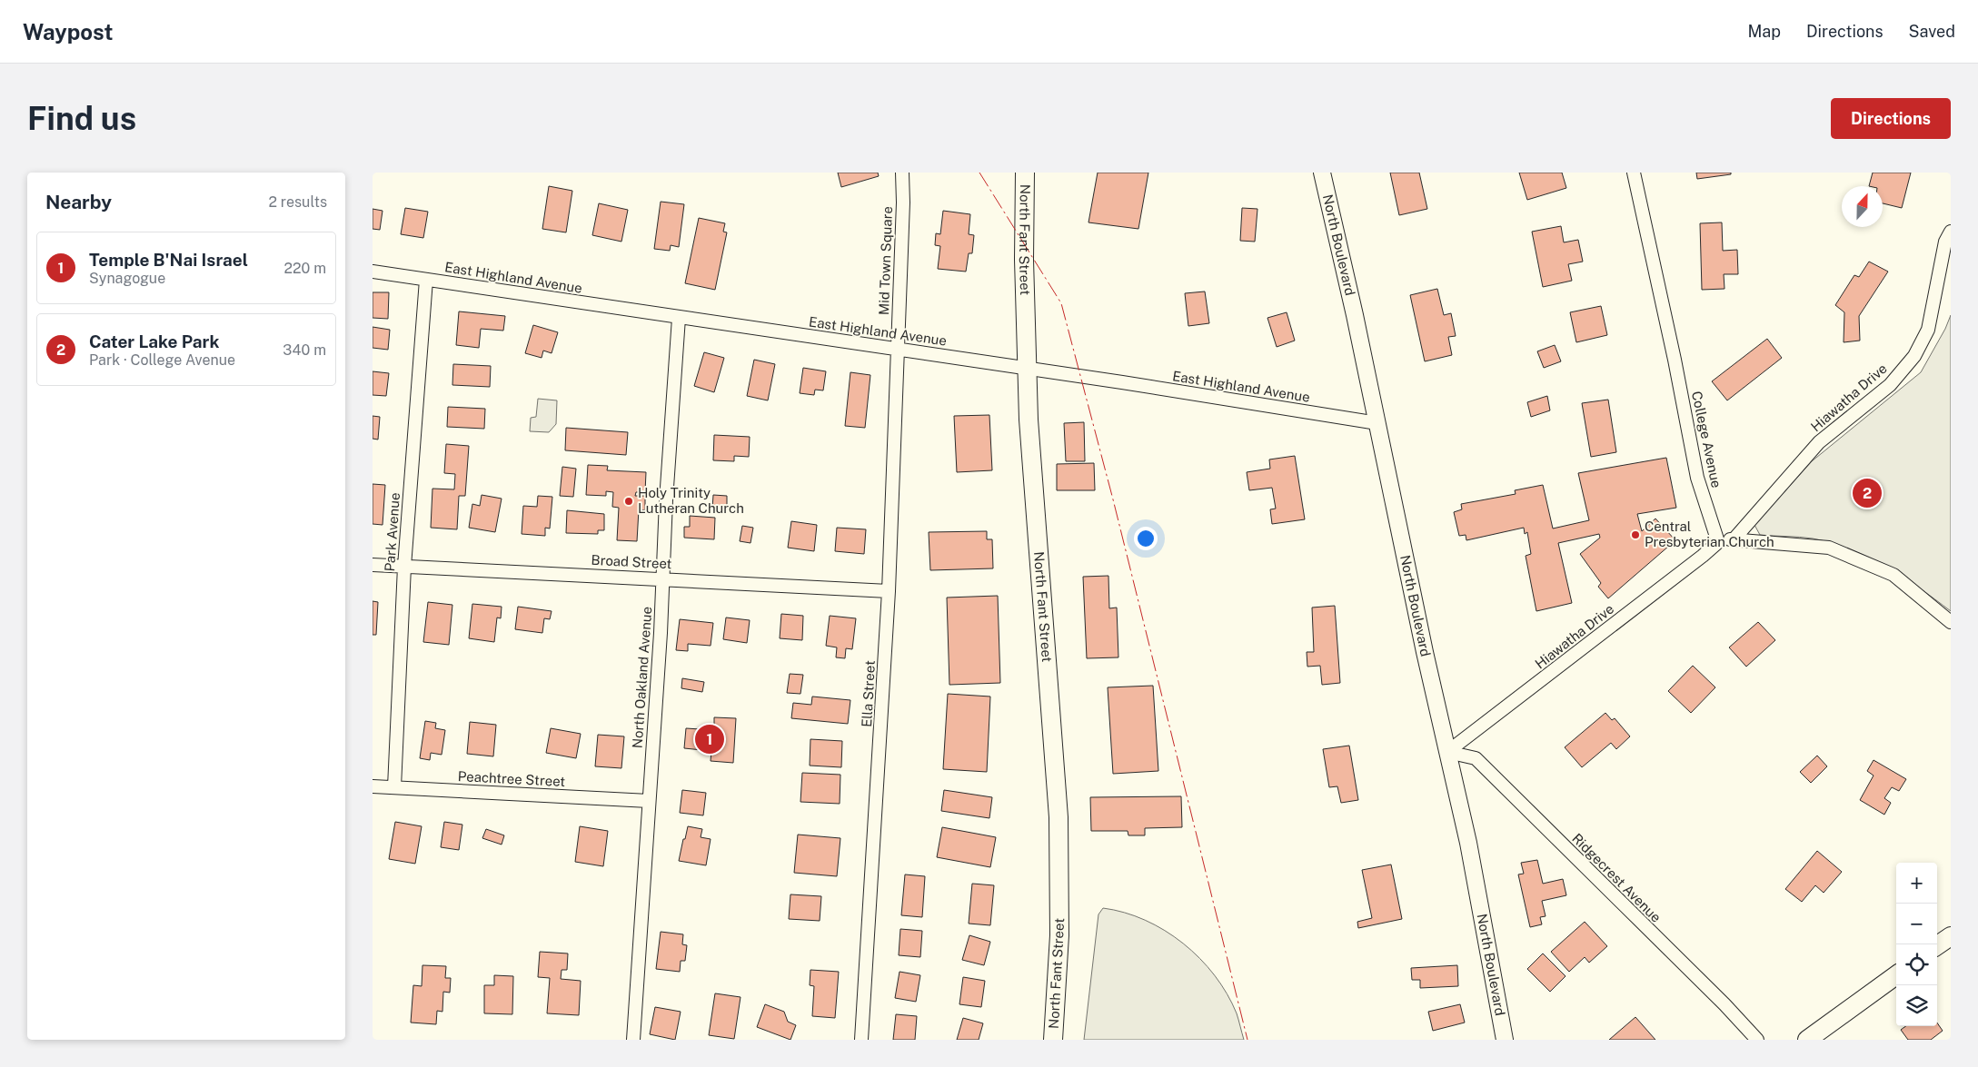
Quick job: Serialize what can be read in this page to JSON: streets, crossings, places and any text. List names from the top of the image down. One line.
{"streets":{"main road":["North Fant Street"],"street":["North Boulevard","Mid Town Square","East Highland Avenue","Hiawatha Drive","College Avenue","Park Avenue","Broad Street","North Oakland Avenue","Ella Street","Peachtree Street","Ridgecrest Avenue"]},"crossings":[["North Fant Street","East Highland Avenue"],["North Boulevard","East Highland Avenue"],["North Boulevard","Hiawatha Drive"],["North Boulevard","Ridgecrest Avenue"],["Mid Town Square","East Highland Avenue"],["Mid Town Square","Ella Street"],["East Highland Avenue","Park Avenue"],["East Highland Avenue","North Oakland Avenue"],["East Highland Avenue","Ella Street"],["Hiawatha Drive","College Avenue"],["Hiawatha Drive","Ridgecrest Avenue"],["Park Avenue","Broad Street"],["Park Avenue","Peachtree Street"],["Broad Street","North Oakland Avenue"],["Broad Street","Ella Street"],["North Oakland Avenue","Peachtree Street"]],"places":["Holy Trinity Lutheran Church","Central Presbyterian Church"],"north":"top","page":{"header":"Waypost","nav":["Map","Directions","Saved"],"buttons":"Directions","title":"Find us","heading":["Nearby","2 results"],"list":[{"mark":"1","name":"Temple B'Nai Israel","note":"Synagogue","value":"220 m"},{"mark":"2","name":"Cater Lake Park","note":"Park · College Avenue","value":"340 m"}],"pins":["2","1"],"map_buttons":["+","−"]}}
